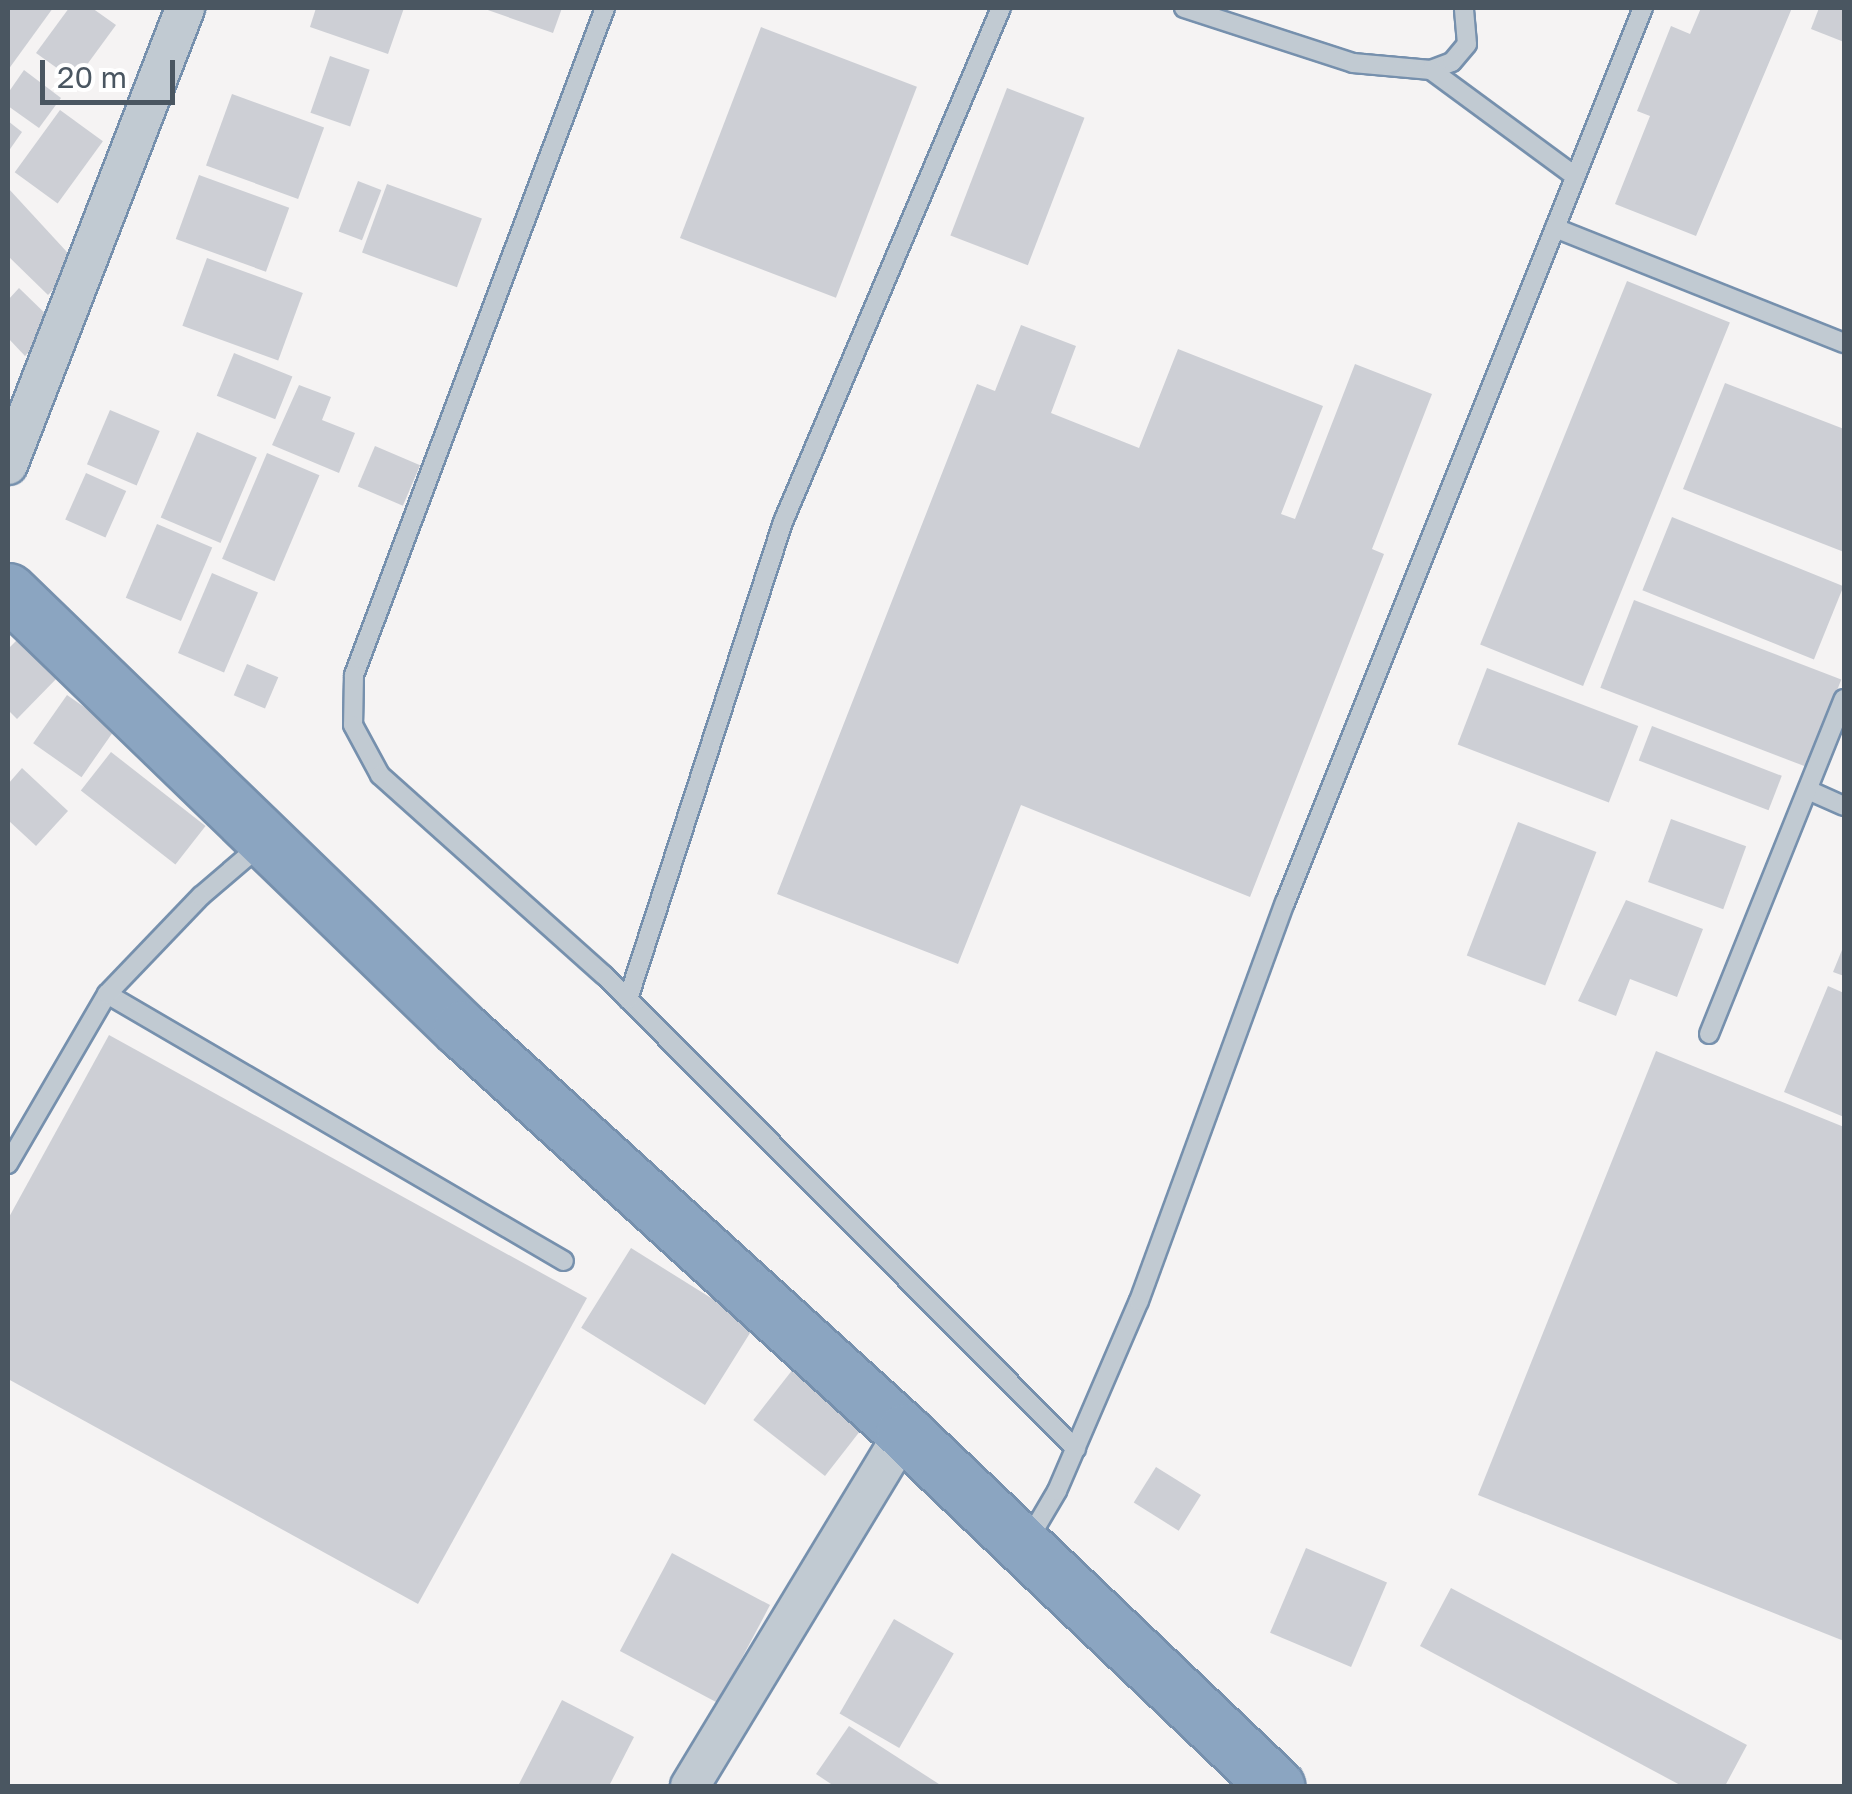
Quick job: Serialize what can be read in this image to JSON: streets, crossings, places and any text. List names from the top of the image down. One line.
{"scale_bar":"20 m"}
